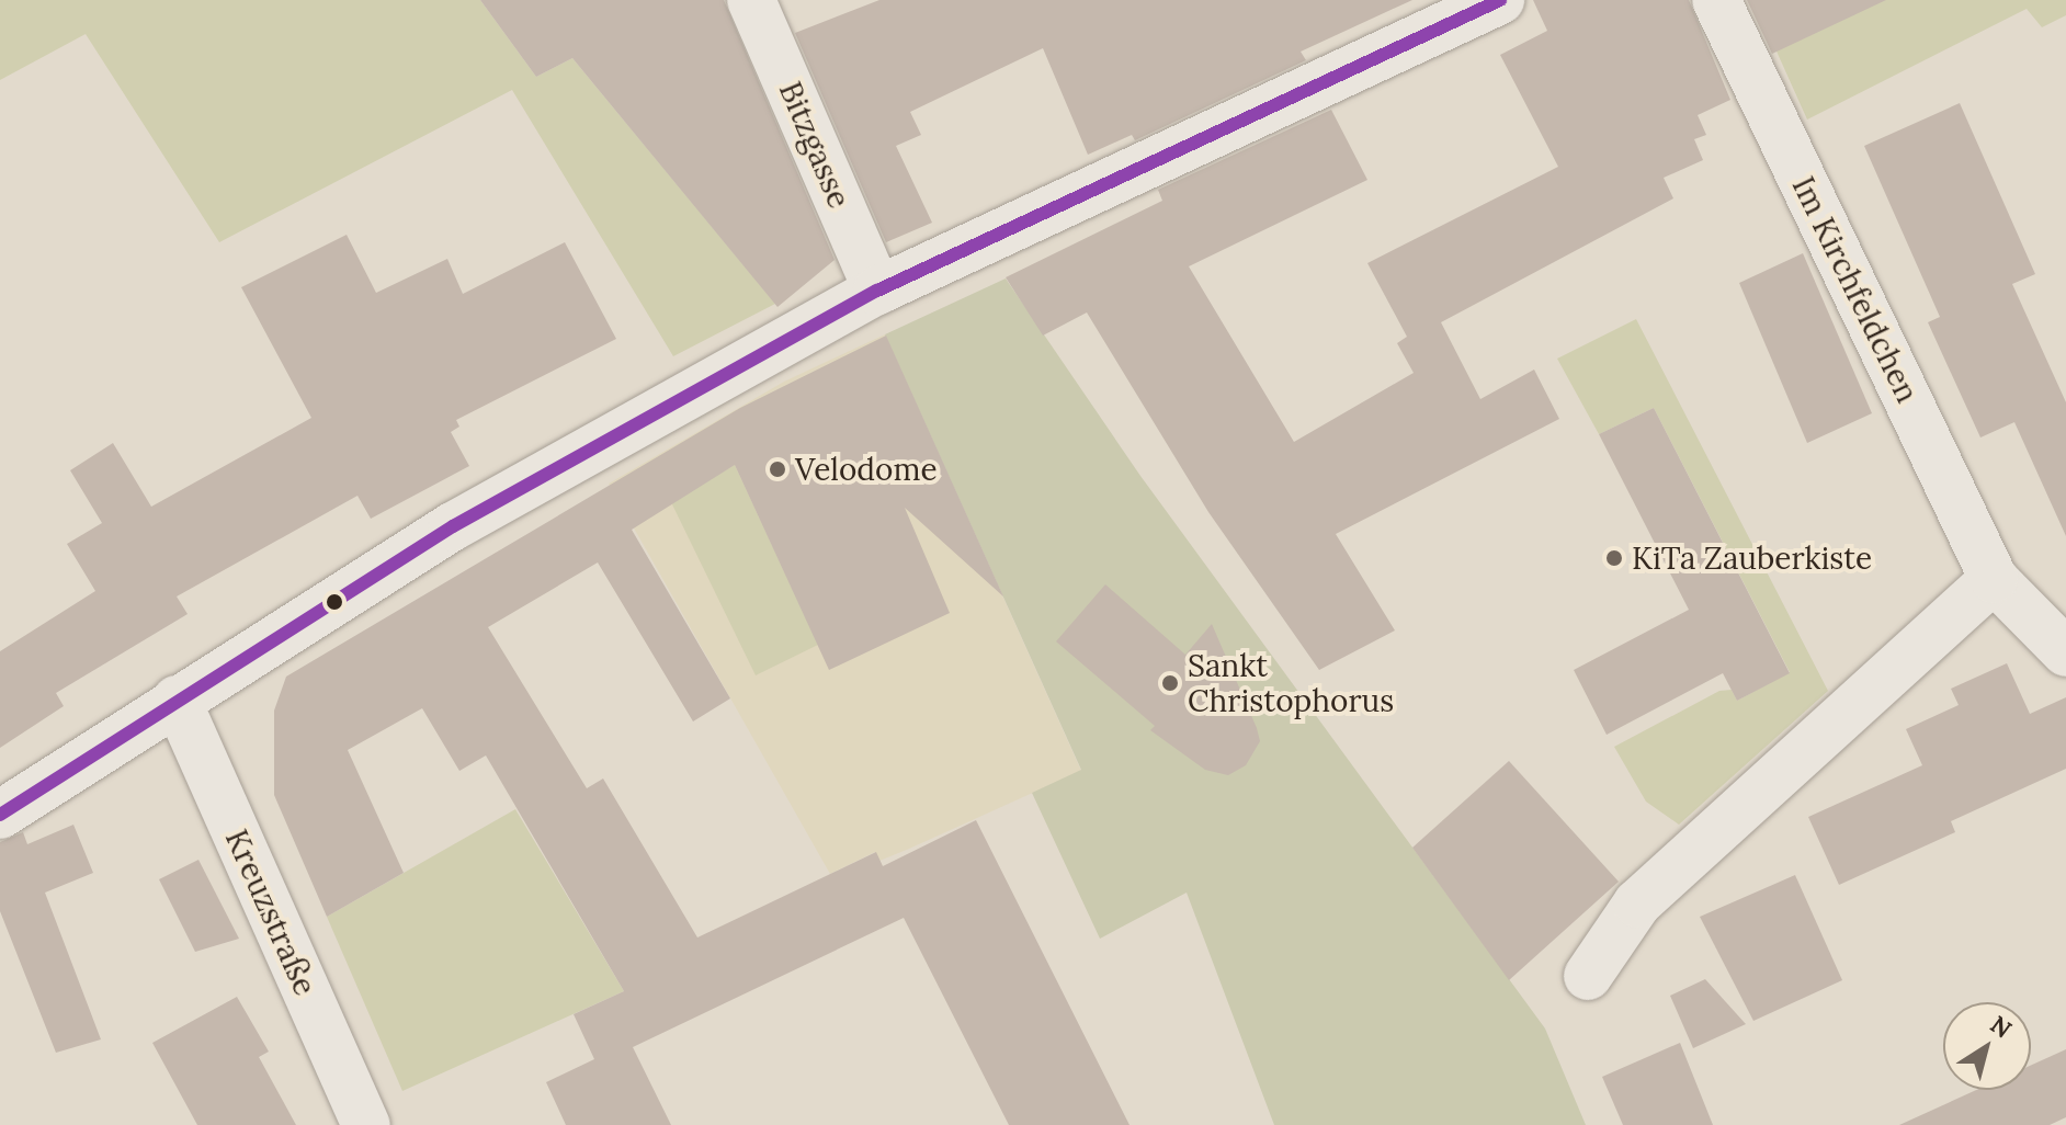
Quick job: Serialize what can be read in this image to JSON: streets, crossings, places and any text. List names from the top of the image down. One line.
{"streets":{"street":["Bitzgasse","Im Kirchfeldchen","Kreuzstraße"]},"places":["Velodome","KiTa Zauberkiste","Sankt Christophorus"],"north":"top right"}
